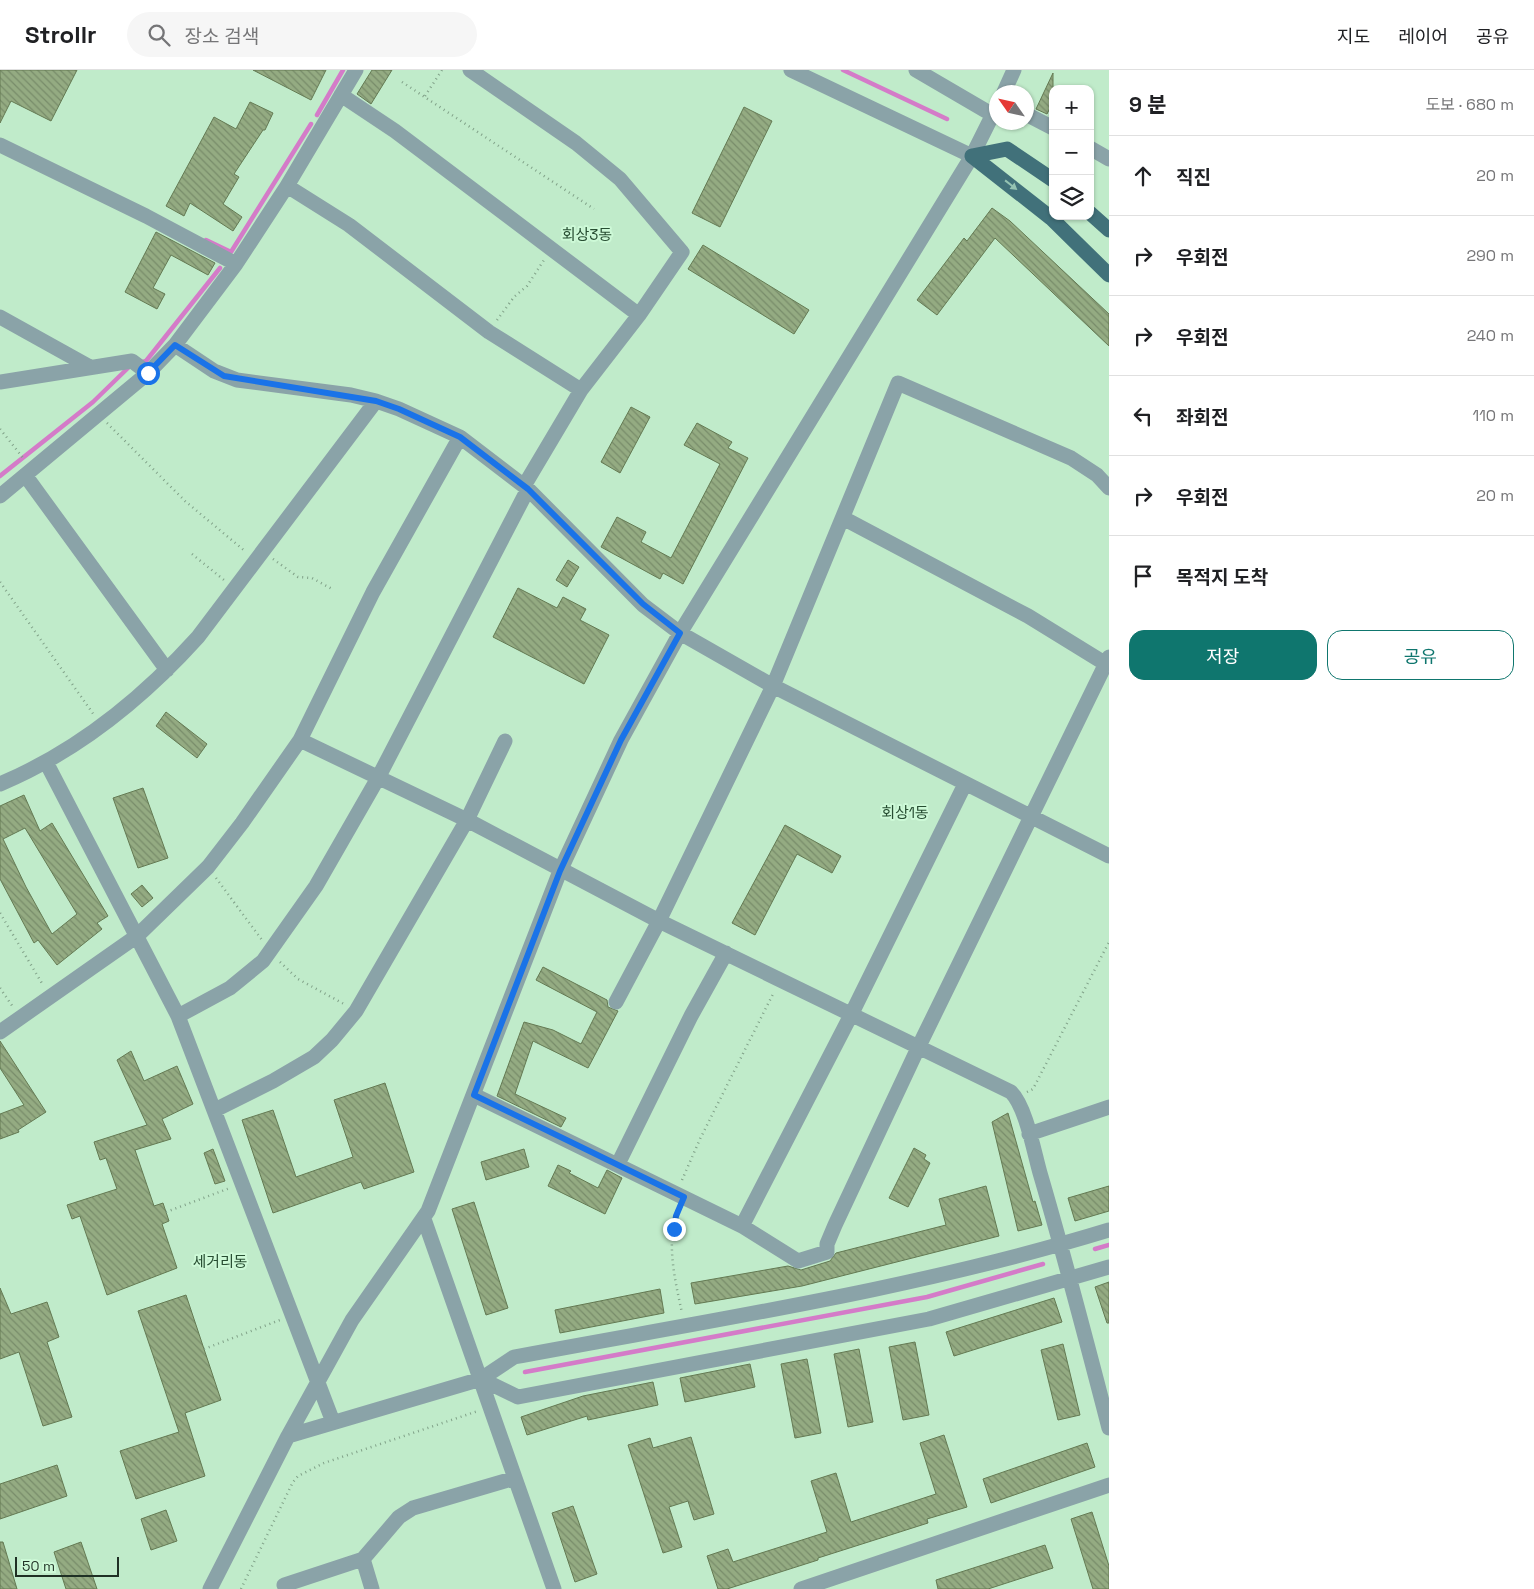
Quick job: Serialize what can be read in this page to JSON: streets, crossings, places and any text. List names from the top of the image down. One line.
{"districts":["회상3동","회상1동","세거리동"],"scale_bar":"50 m","north":"top left","page":{"header":"Strollr","search":"장소 검색","nav":["지도","레이어","공유"],"heading":["9 분","도보 · 680 m"],"map_buttons":["+","−"],"list":[["직진","20 m"],["우회전","290 m"],["우회전","240 m"],["좌회전","110 m"],["우회전","20 m"],"목적지 도착"],"buttons":["저장","공유"],"scale":"50 m"}}
